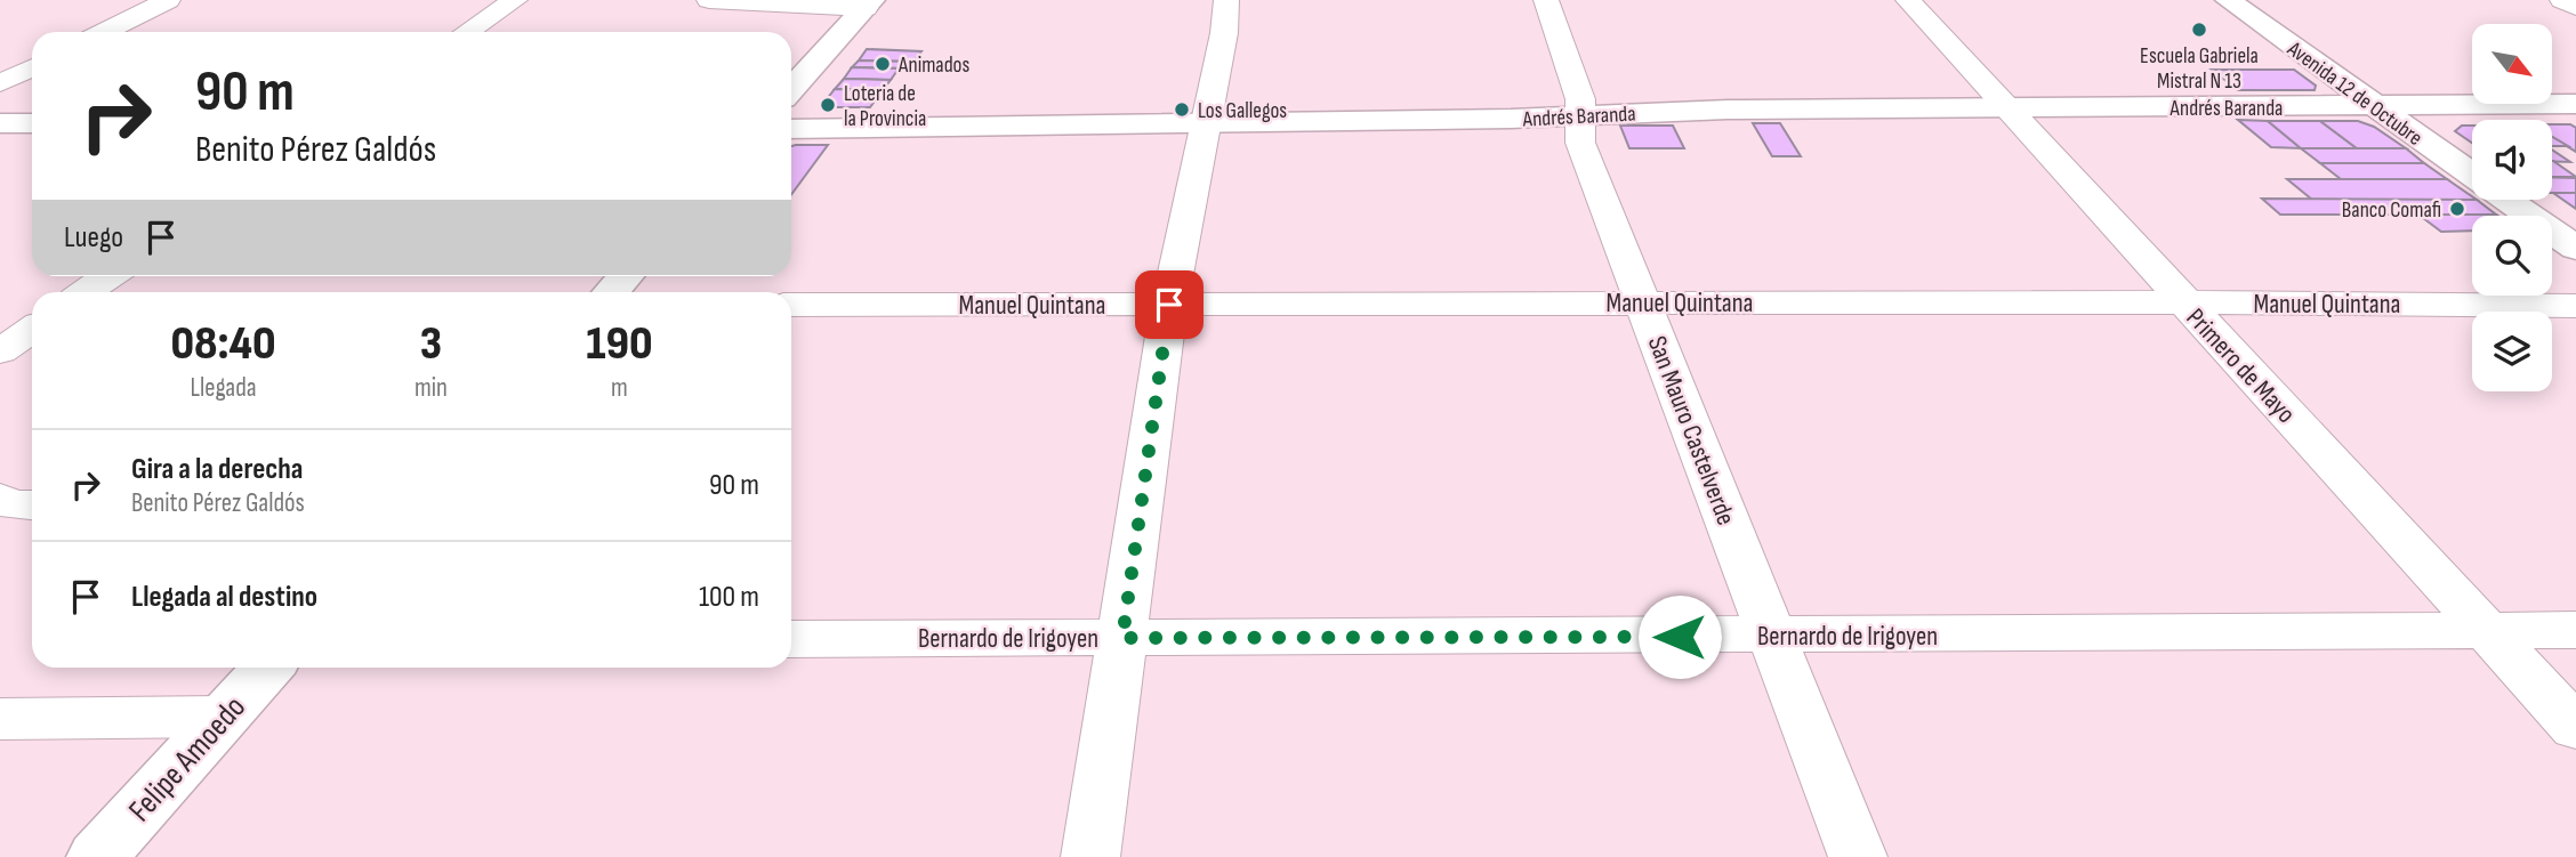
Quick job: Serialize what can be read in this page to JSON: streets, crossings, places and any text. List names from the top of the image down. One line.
{"streets":{"main road":["Avenida 12 de Octubre","Andrés Baranda","Felipe Amoedo"],"street":["Manuel Quintana","Primero de Mayo","San Mauro Castelverde","Bernardo de Irigoyen"]},"crossings":[["Avenida 12 de Octubre","Andrés Baranda"],["Andrés Baranda","Primero de Mayo"],["Andrés Baranda","San Mauro Castelverde"],["Manuel Quintana","Primero de Mayo"],["Manuel Quintana","San Mauro Castelverde"],["Primero de Mayo","Bernardo de Irigoyen"],["San Mauro Castelverde","Bernardo de Irigoyen"]],"places":["Escuela Gabriela Mistral N 13","Animados","Loteria de la Provincia","Los Gallegos","Banco Comafi"],"north":"bottom right","page":{"turn":["90 m","Benito Pérez Galdós"],"then":"Luego","eta":["08:40","Llegada","3","min","190","m"],"list":[{"name":"Gira a la derecha","note":"Benito Pérez Galdós","value":"90 m"},{"name":"Llegada al destino","value":"100 m"}]}}
